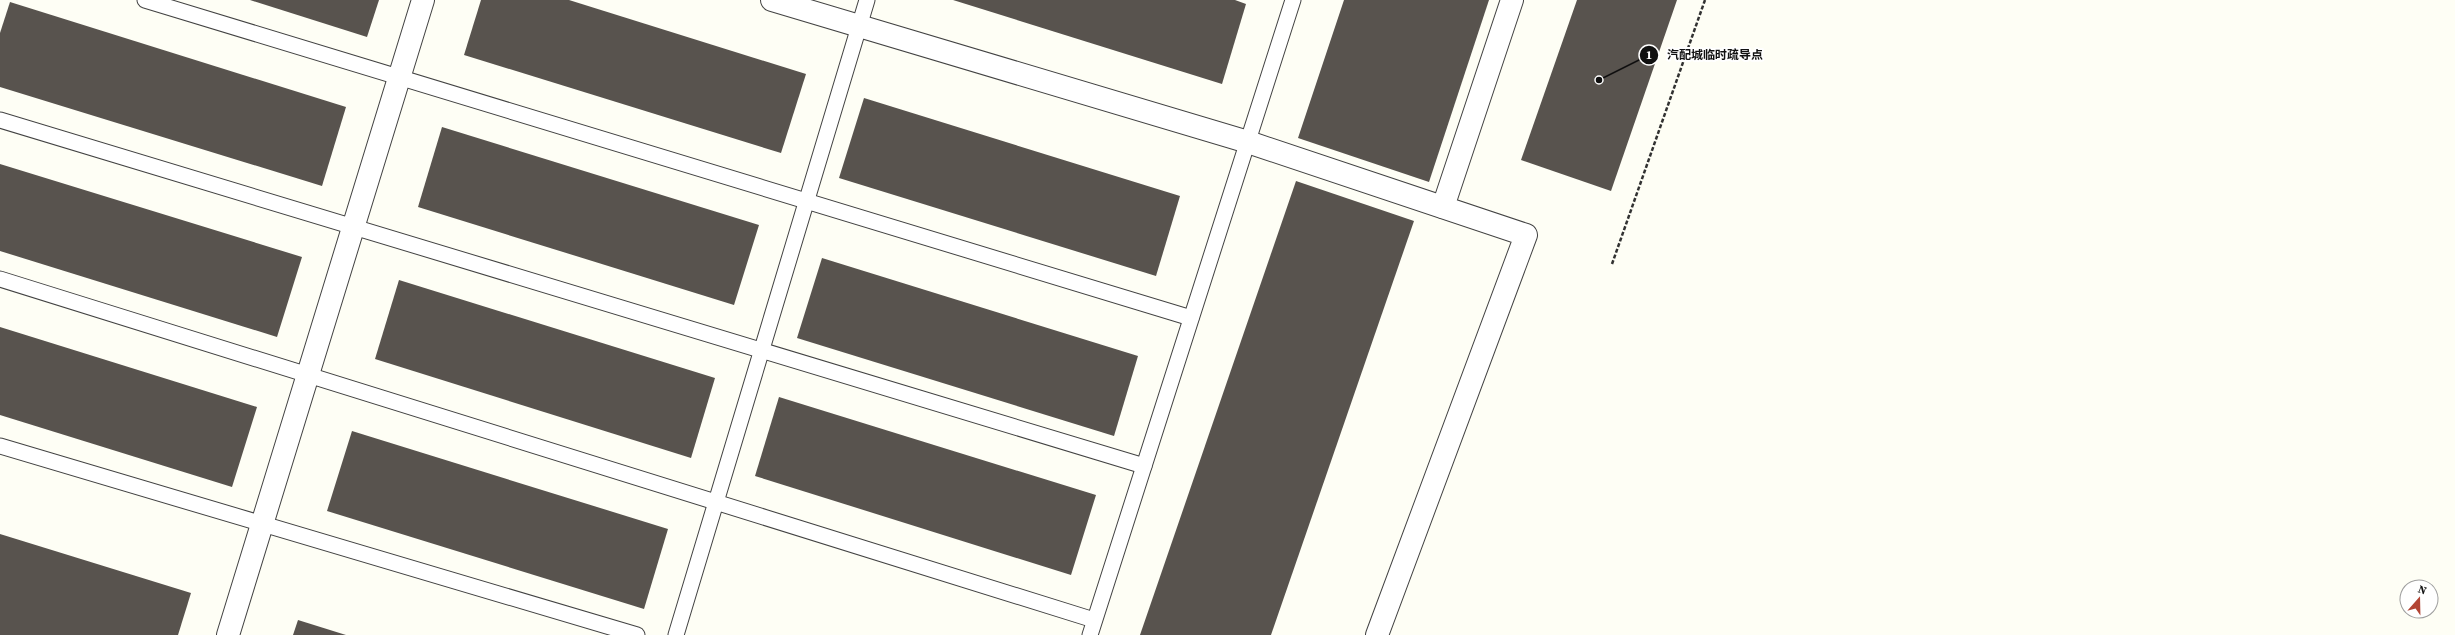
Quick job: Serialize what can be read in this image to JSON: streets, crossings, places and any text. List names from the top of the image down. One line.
{"places":["汽配城临时疏导点"],"north":"top"}
